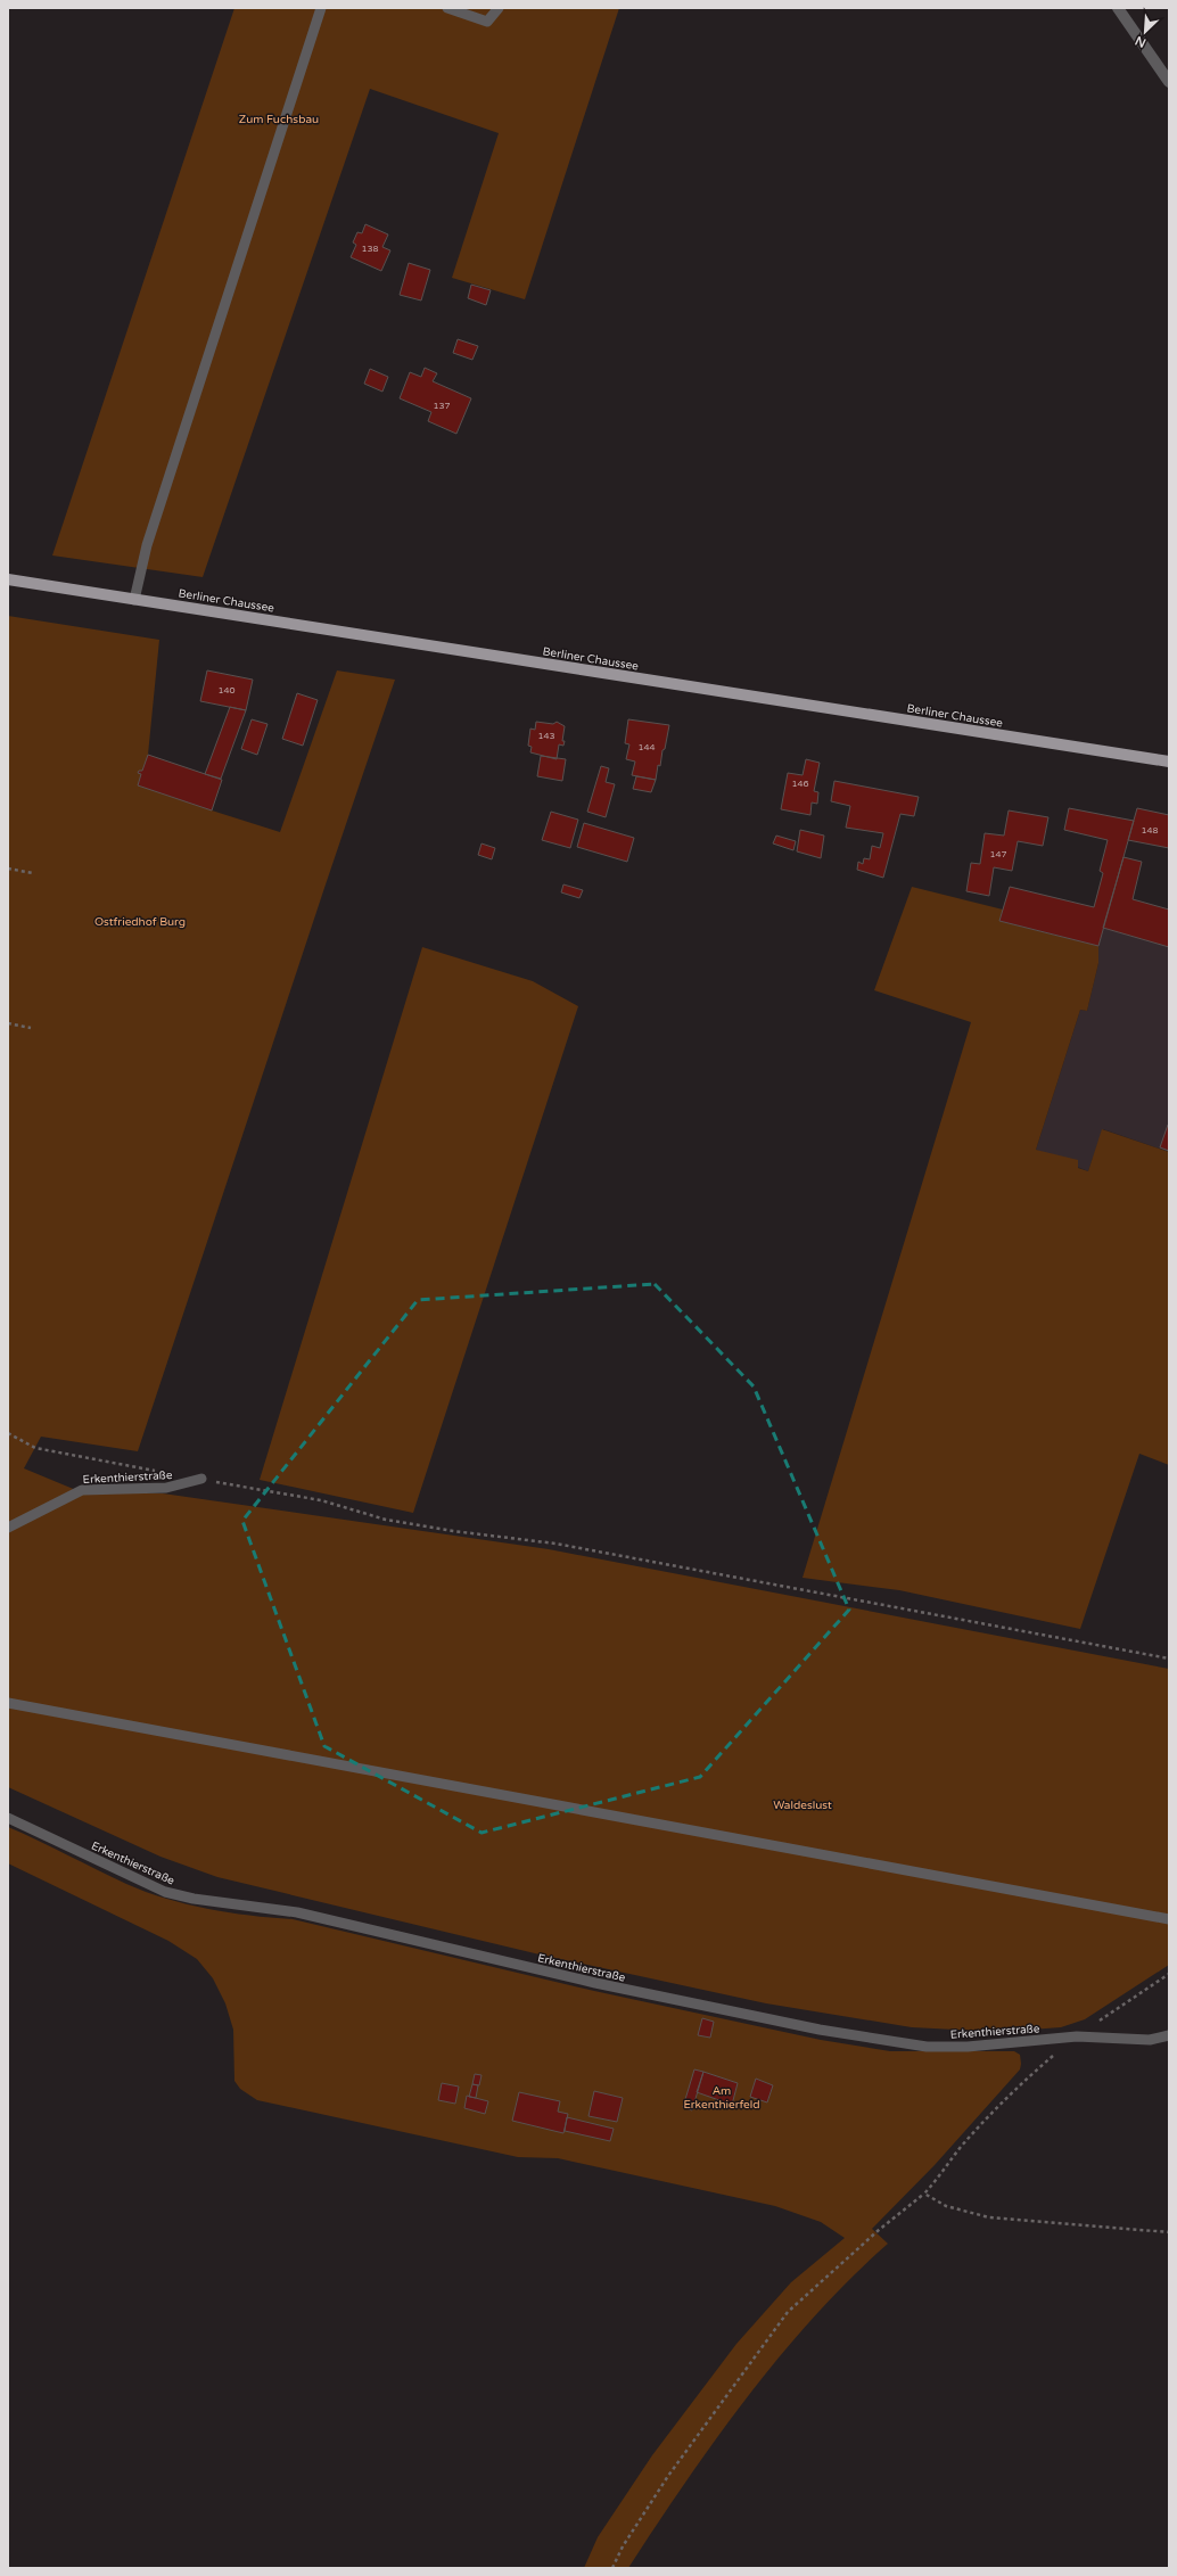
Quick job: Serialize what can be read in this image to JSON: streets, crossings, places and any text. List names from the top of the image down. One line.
{"streets":{"main road":["Berliner Chaussee"],"lane":["Erkenthierstraße"]},"parks":["Zum Fuchsbau","Ostfriedhof Burg","Waldeslust","Am Erkenthierfeld"],"house_numbers":["138","137","140","143","144","146","148","147"],"north":"bottom left"}
